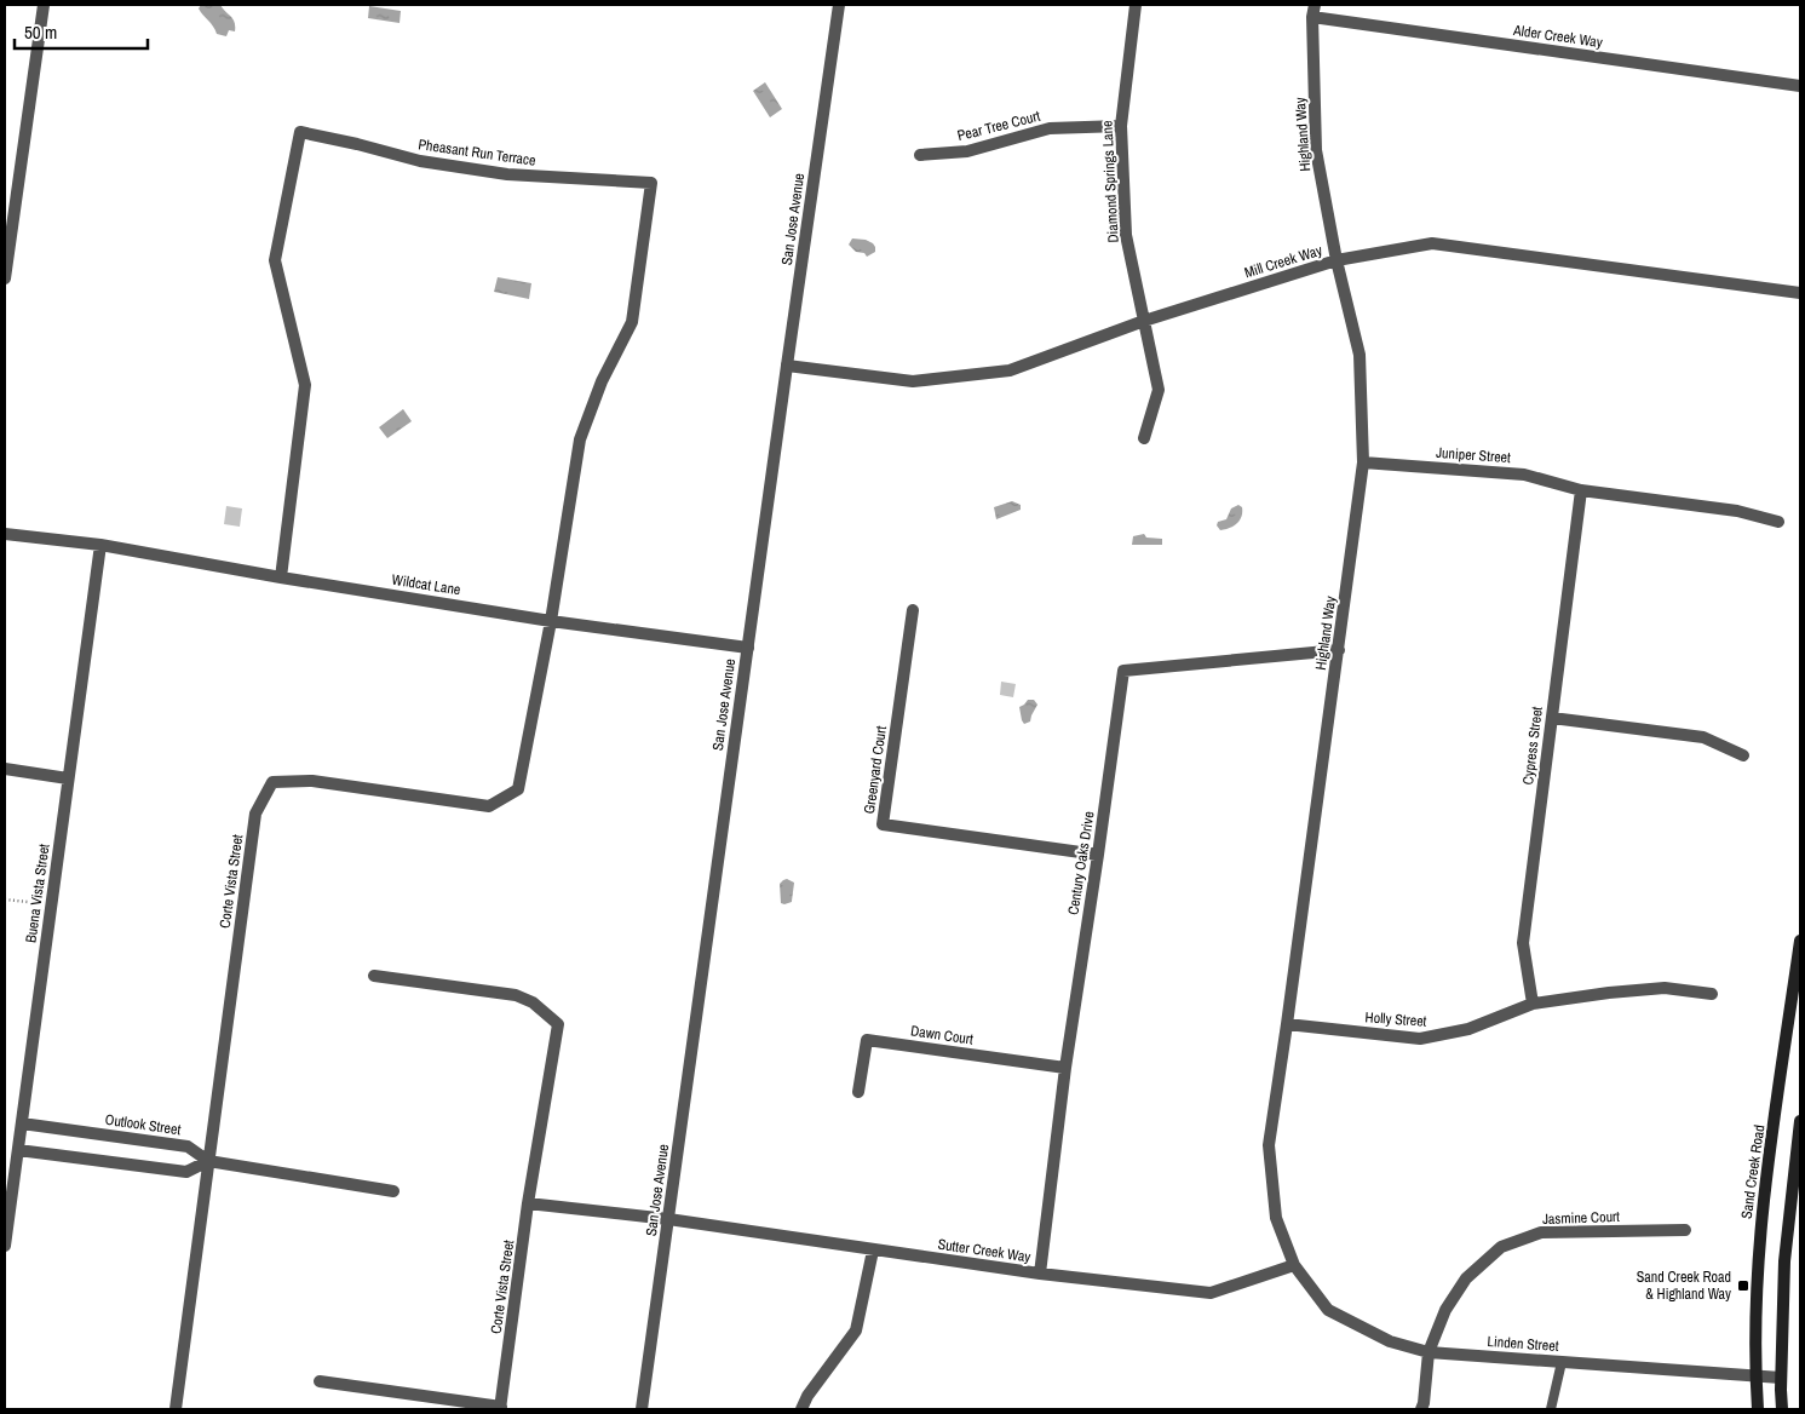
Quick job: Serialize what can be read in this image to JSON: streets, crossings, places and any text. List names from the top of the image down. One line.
{"streets":{"main road":["Sand Creek Road"],"street":["Alder Creek Way","Pear Tree Court","Highland Way","Pheasant Run Terrace","Diamond Springs Lane","San Jose Avenue","Mill Creek Way","Juniper Street","Wildcat Lane","Cypress Street","Greenyard Court","Century Oaks Drive","Corte Vista Street","Buena Vista Street","Holly Street","Dawn Court","Outlook Street","Jasmine Court","Sutter Creek Way","Linden Street"]},"crossings":[["Alder Creek Way","Highland Way"],["Pear Tree Court","Diamond Springs Lane"],["Highland Way","Mill Creek Way"],["Highland Way","Juniper Street"],["Highland Way","Century Oaks Drive"],["Highland Way","Holly Street"],["Highland Way","Sutter Creek Way"],["Highland Way","Linden Street"],["Pheasant Run Terrace","Wildcat Lane"],["Pheasant Run Terrace","Corte Vista Street"],["Diamond Springs Lane","Mill Creek Way"],["San Jose Avenue","Mill Creek Way"],["San Jose Avenue","Wildcat Lane"],["San Jose Avenue","Sutter Creek Way"],["Juniper Street","Cypress Street"],["Wildcat Lane","Corte Vista Street"],["Wildcat Lane","Buena Vista Street"],["Cypress Street","Holly Street"],["Greenyard Court","Century Oaks Drive"],["Century Oaks Drive","Dawn Court"],["Century Oaks Drive","Sutter Creek Way"],["Corte Vista Street","Outlook Street"],["Corte Vista Street","Sutter Creek Way"],["Buena Vista Street","Outlook Street"],["Sand Creek Road","Linden Street"],["Jasmine Court","Linden Street"],["Sutter Creek Way","Linden Street"]],"places":{"transit":["Sand Creek Road & Highland Way"]},"scale_bar":"50 m"}
